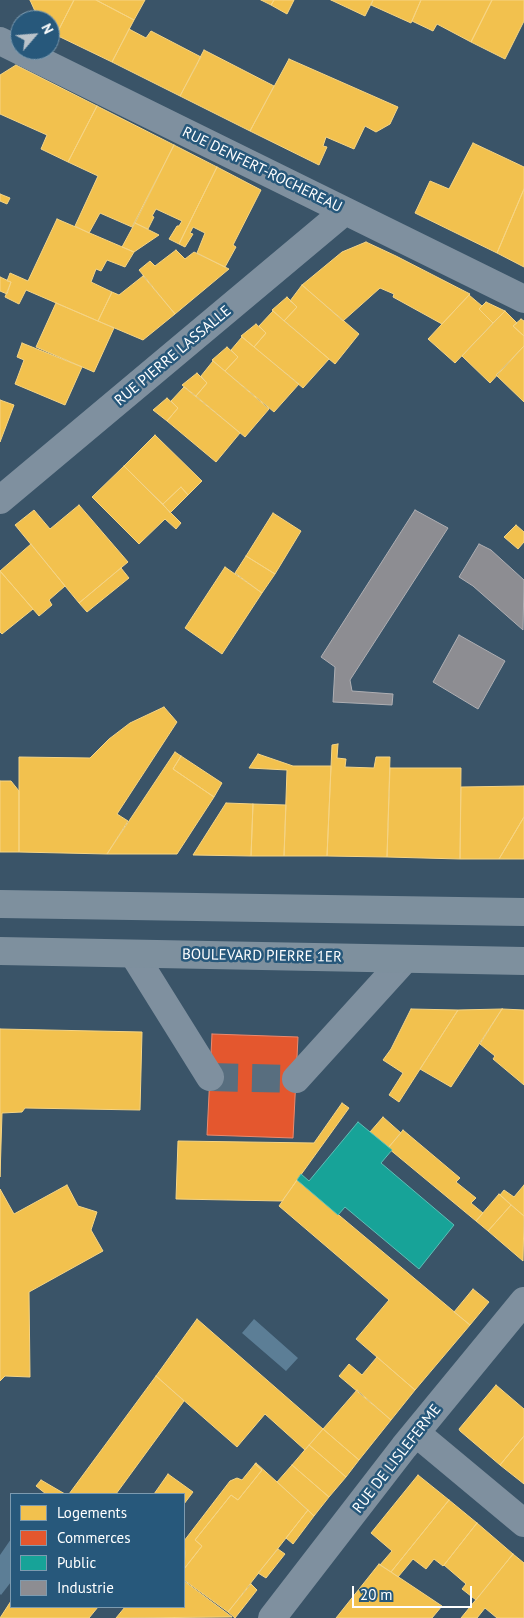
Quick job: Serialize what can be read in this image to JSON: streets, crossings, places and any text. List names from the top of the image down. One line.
{"streets":{"main road":["BOULEVARD PIERRE 1ER"],"street":["RUE DENFERT-ROCHEREAU","RUE PIERRE LASSALLE","RUE DE LISLEFERME"]},"crossings":[["RUE DENFERT-ROCHEREAU","RUE PIERRE LASSALLE"]],"legend":["Logements","Commerces","Public","Industrie"],"scale_bar":"20 m","north":"top right"}
